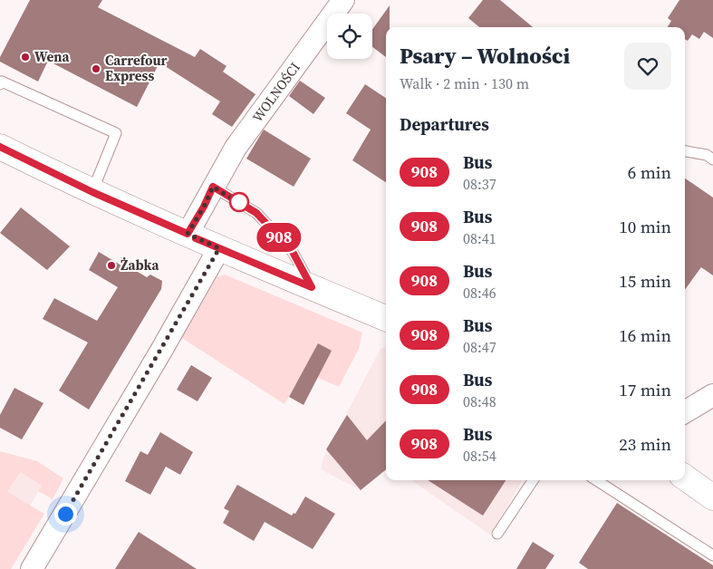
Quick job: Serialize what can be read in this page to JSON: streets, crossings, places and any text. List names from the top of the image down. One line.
{"streets":{"street":["WOLNOŚCI"]},"places":["Wena","Carrefour Express","Żabka"],"lines":["bus line 908"],"page":{"on_map":"908","heading":[["Psary – Wolności","Walk · 2 min · 130 m"],"Departures"],"list":[{"mark":"908","name":"Bus","note":"08:37","value":"6 min"},{"mark":"908","name":"Bus","note":"08:41","value":"10 min"},{"mark":"908","name":"Bus","note":"08:46","value":"15 min"},{"mark":"908","name":"Bus","note":"08:47","value":"16 min"},{"mark":"908","name":"Bus","note":"08:48","value":"17 min"},{"mark":"908","name":"Bus","note":"08:54","value":"23 min"}]}}
